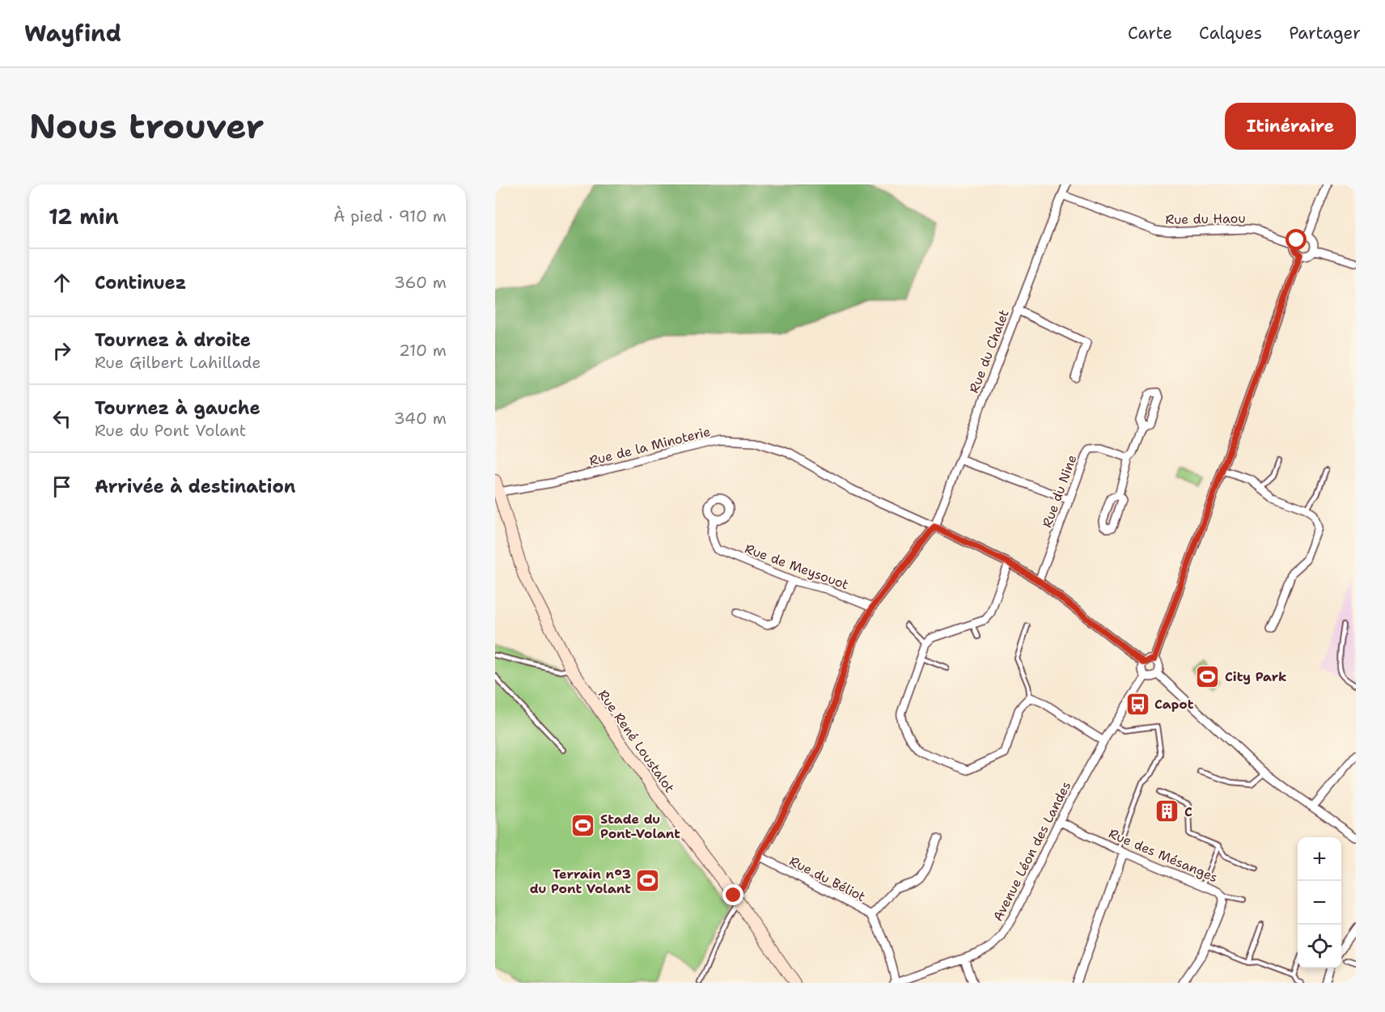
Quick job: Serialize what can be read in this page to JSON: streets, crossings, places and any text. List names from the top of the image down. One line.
{"streets":{"street":["Rue du Haou","Rue du Chalet","Rue de la Minoterie","Rue du Nine","Rue de Meysouot","Rue René Loustalot","Avenue Léon des Landes","Rue des Mésanges","Rue du Béliot"]},"crossings":[["Rue du Haou","Rue du Chalet"],["Rue du Chalet","Rue de la Minoterie"],["Rue du Chalet","Rue de Meysouot"],["Rue du Chalet","Rue René Loustalot"],["Rue du Chalet","Rue du Béliot"],["Rue de la Minoterie","Rue du Nine"],["Rue de la Minoterie","Rue René Loustalot"],["Rue de la Minoterie","Avenue Léon des Landes"],["Avenue Léon des Landes","Rue des Mésanges"],["Avenue Léon des Landes","Rue du Béliot"]],"places":{"sports":["City Park","Stade du Pont-Volant","Terrain n°3 du Pont Volant"],"bus stop":["Capot"],"building":["C"]},"page":{"header":"Wayfind","nav":["Carte","Calques","Partager"],"buttons":"Itinéraire","title":"Nous trouver","heading":["12 min","À pied · 910 m"],"list":[["Continuez","360 m"],["Tournez à droite","Rue Gilbert Lahillade","210 m"],["Tournez à gauche","Rue du Pont Volant","340 m"],"Arrivée à destination"],"map_buttons":["+","−"]}}
